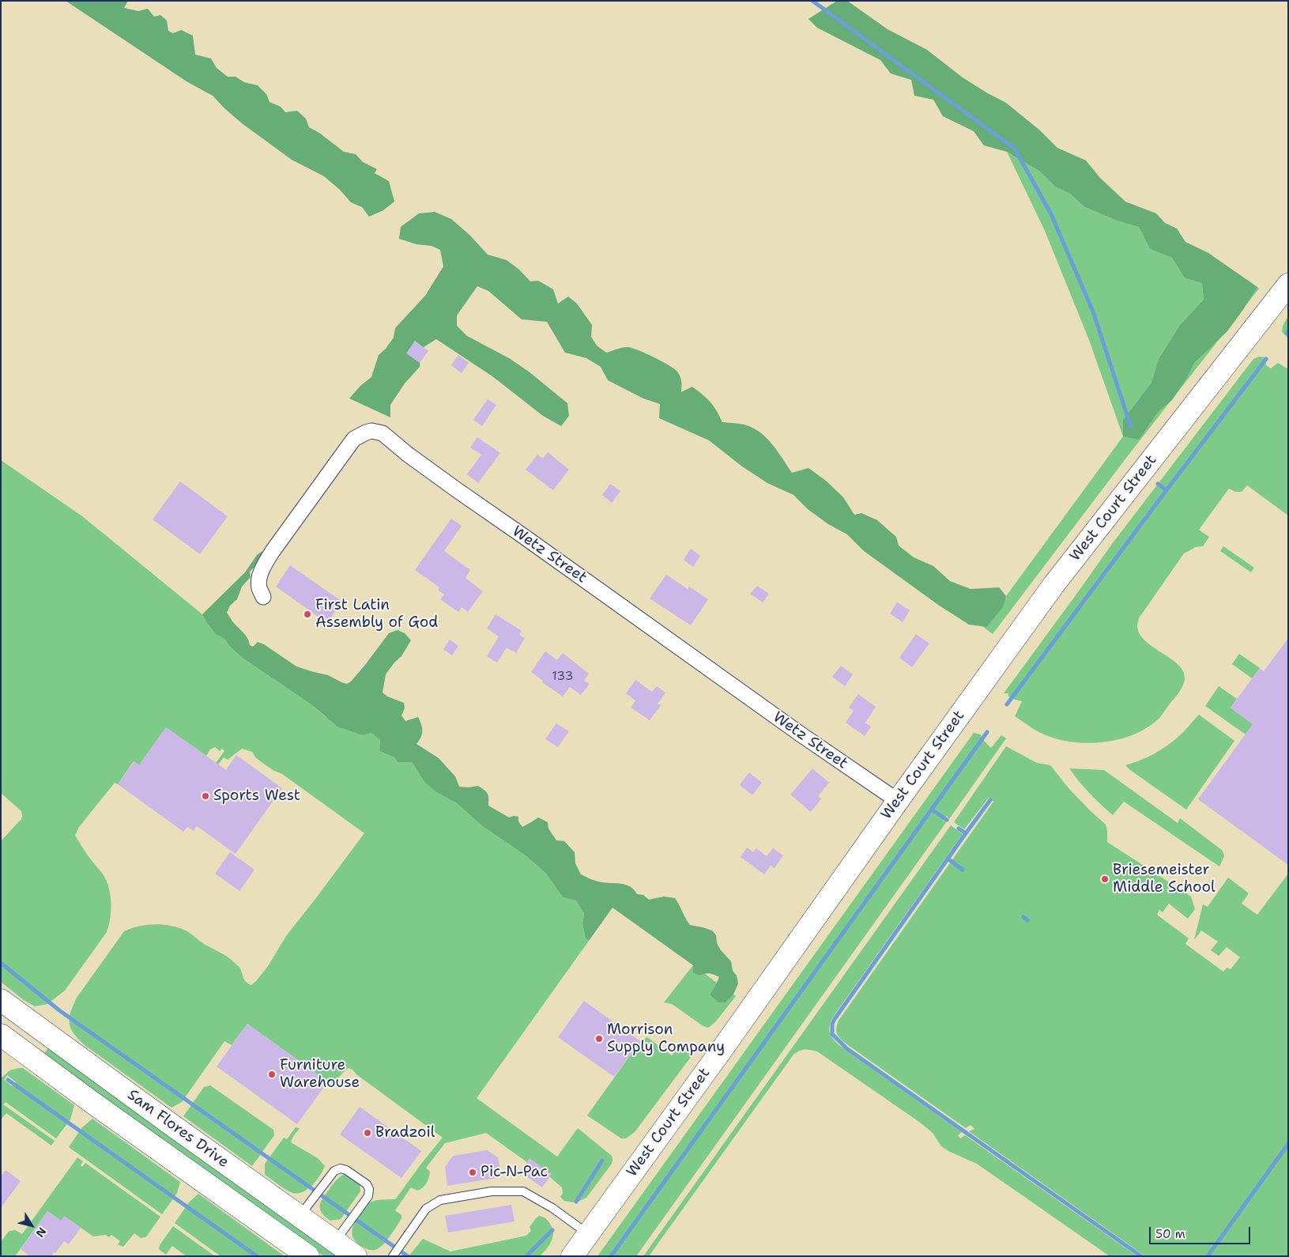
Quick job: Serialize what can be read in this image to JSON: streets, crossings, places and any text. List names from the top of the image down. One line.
{"streets":{"main road":["West Court Street","Sam Flores Drive"],"street":["Wetz Street"]},"crossings":[["West Court Street","Wetz Street"]],"places":["First Latin Assembly of God","Sports West","Briesemeister Middle School","Morrison Supply Company","Furniture Warehouse","Bradzoil","Pic-N-Pac"],"house_numbers":["133"],"scale_bar":"50 m","north":"bottom right"}
